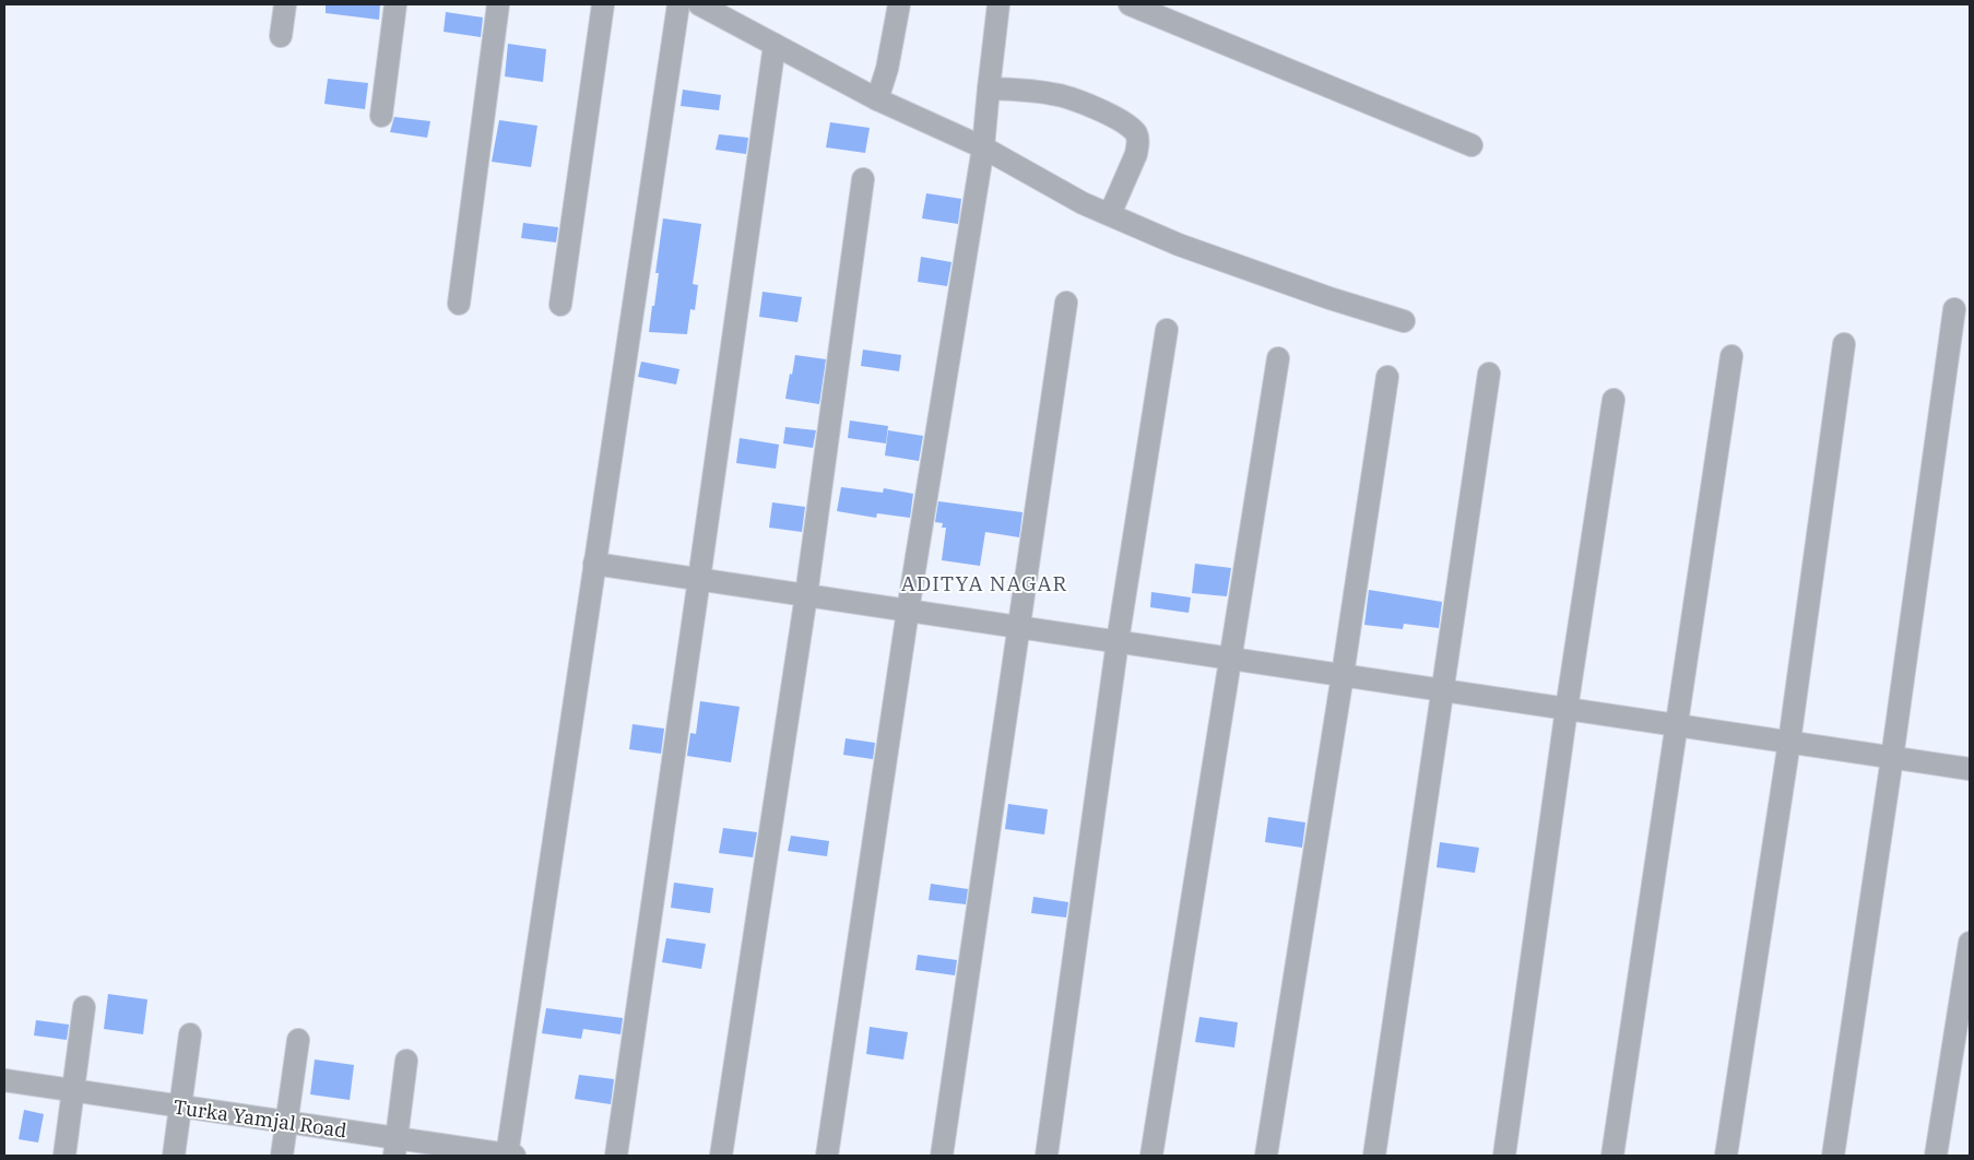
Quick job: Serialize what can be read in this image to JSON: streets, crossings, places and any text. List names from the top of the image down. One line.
{"streets":{"street":["Turka Yamjal Road"]},"districts":["ADITYA NAGAR"]}
